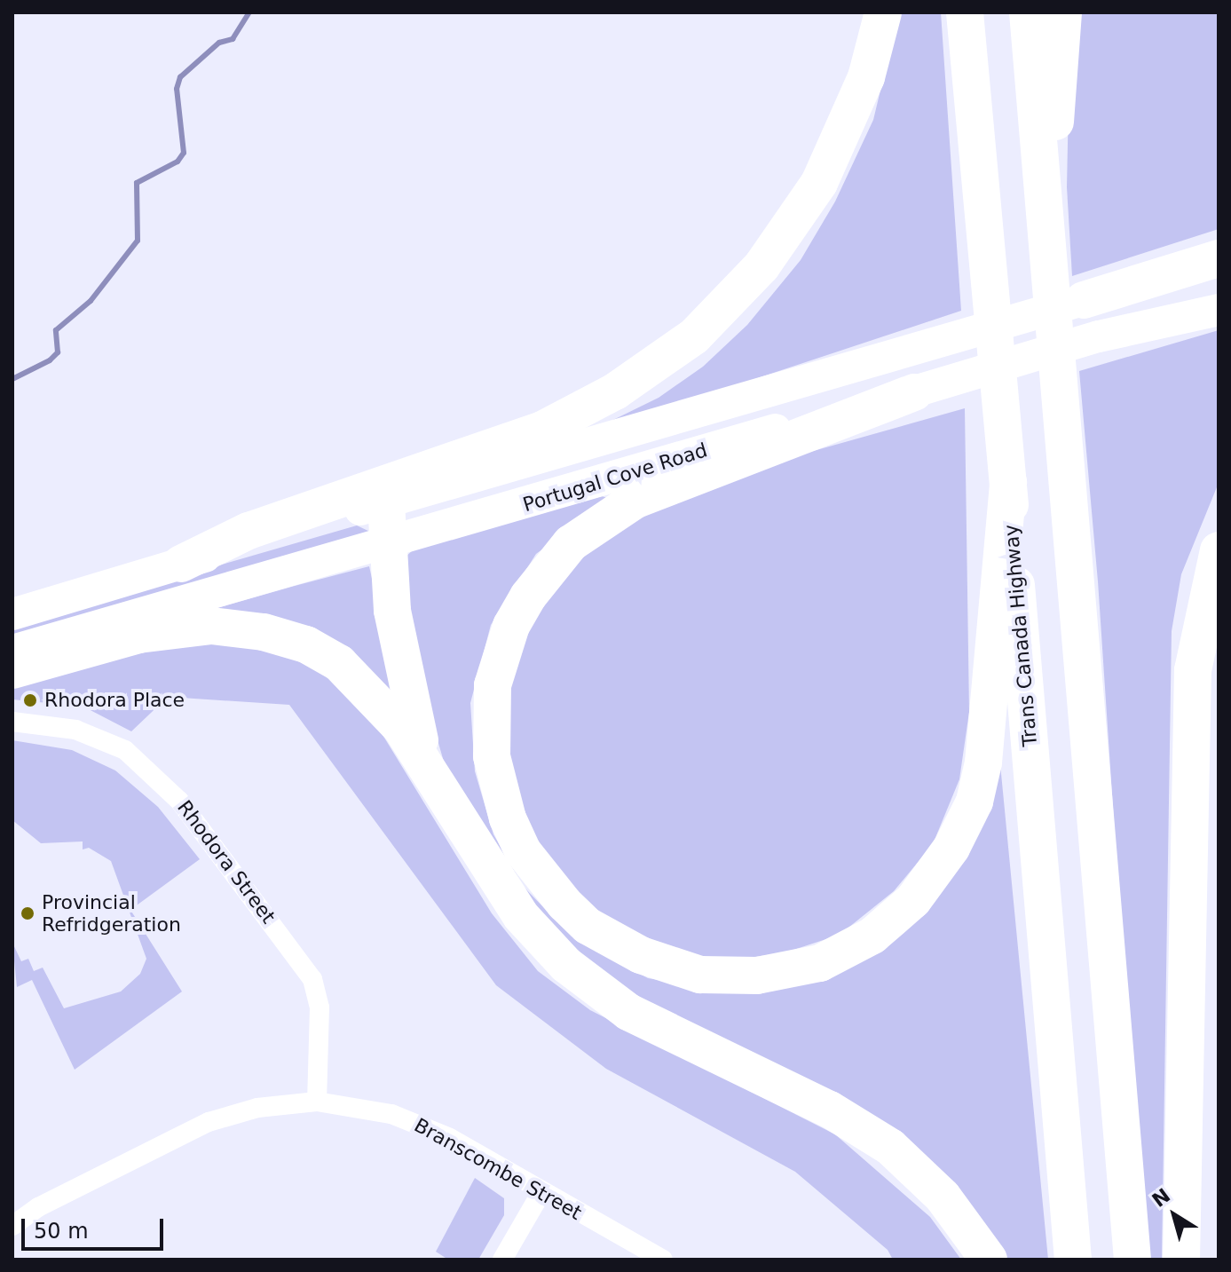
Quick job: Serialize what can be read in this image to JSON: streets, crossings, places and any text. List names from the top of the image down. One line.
{"streets":{"highway":["Trans Canada Highway"],"main road":["Portugal Cove Road"],"street":["Rhodora Street","Branscombe Street"]},"crossings":[["Rhodora Street","Branscombe Street"]],"places":["Rhodora Place","Provincial Refridgeration"],"scale_bar":"50 m","north":"top left"}
